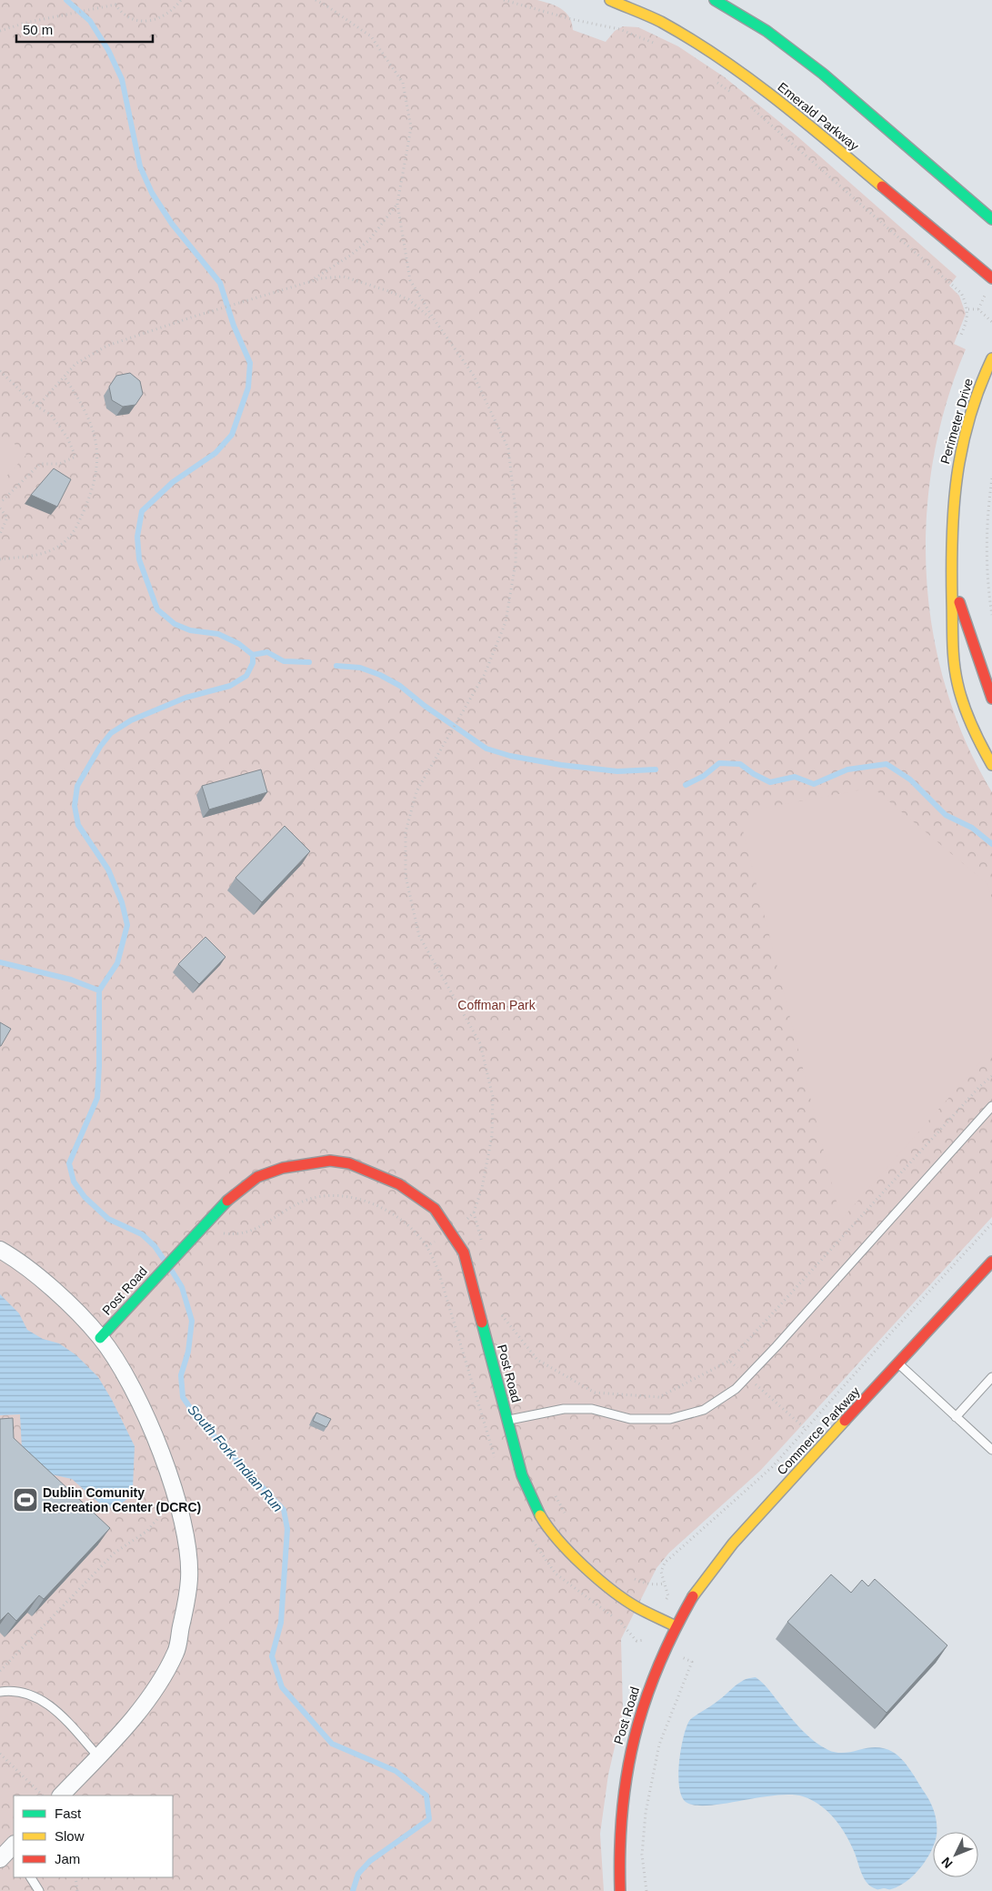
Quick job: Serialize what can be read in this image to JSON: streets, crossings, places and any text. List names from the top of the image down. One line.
{"streets":{"street":["Emerald Parkway","Perimeter Drive","Post Road","Commerce Parkway"]},"crossings":[["Post Road","Commerce Parkway"]],"water":["South Fork Indian Run"],"parks":["Coffman Park"],"places":{"sports":["Dublin Comunity Recreation Center (DCRC)"]},"legend":["Fast","Slow","Jam"],"scale_bar":"50 m","north":"bottom left"}
